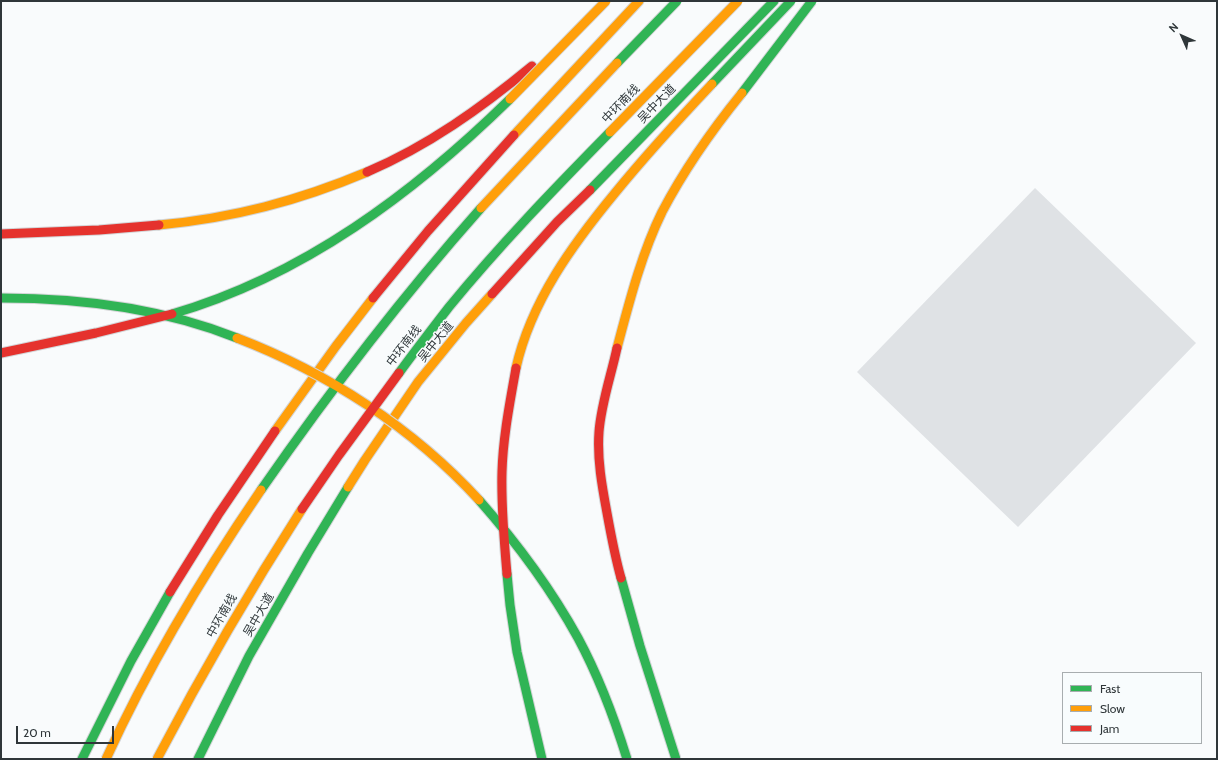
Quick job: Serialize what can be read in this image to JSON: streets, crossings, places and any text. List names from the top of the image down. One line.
{"streets":{"main road":["中环南线","吴中大道"]},"legend":["Fast","Slow","Jam"],"scale_bar":"20 m","north":"top left"}
